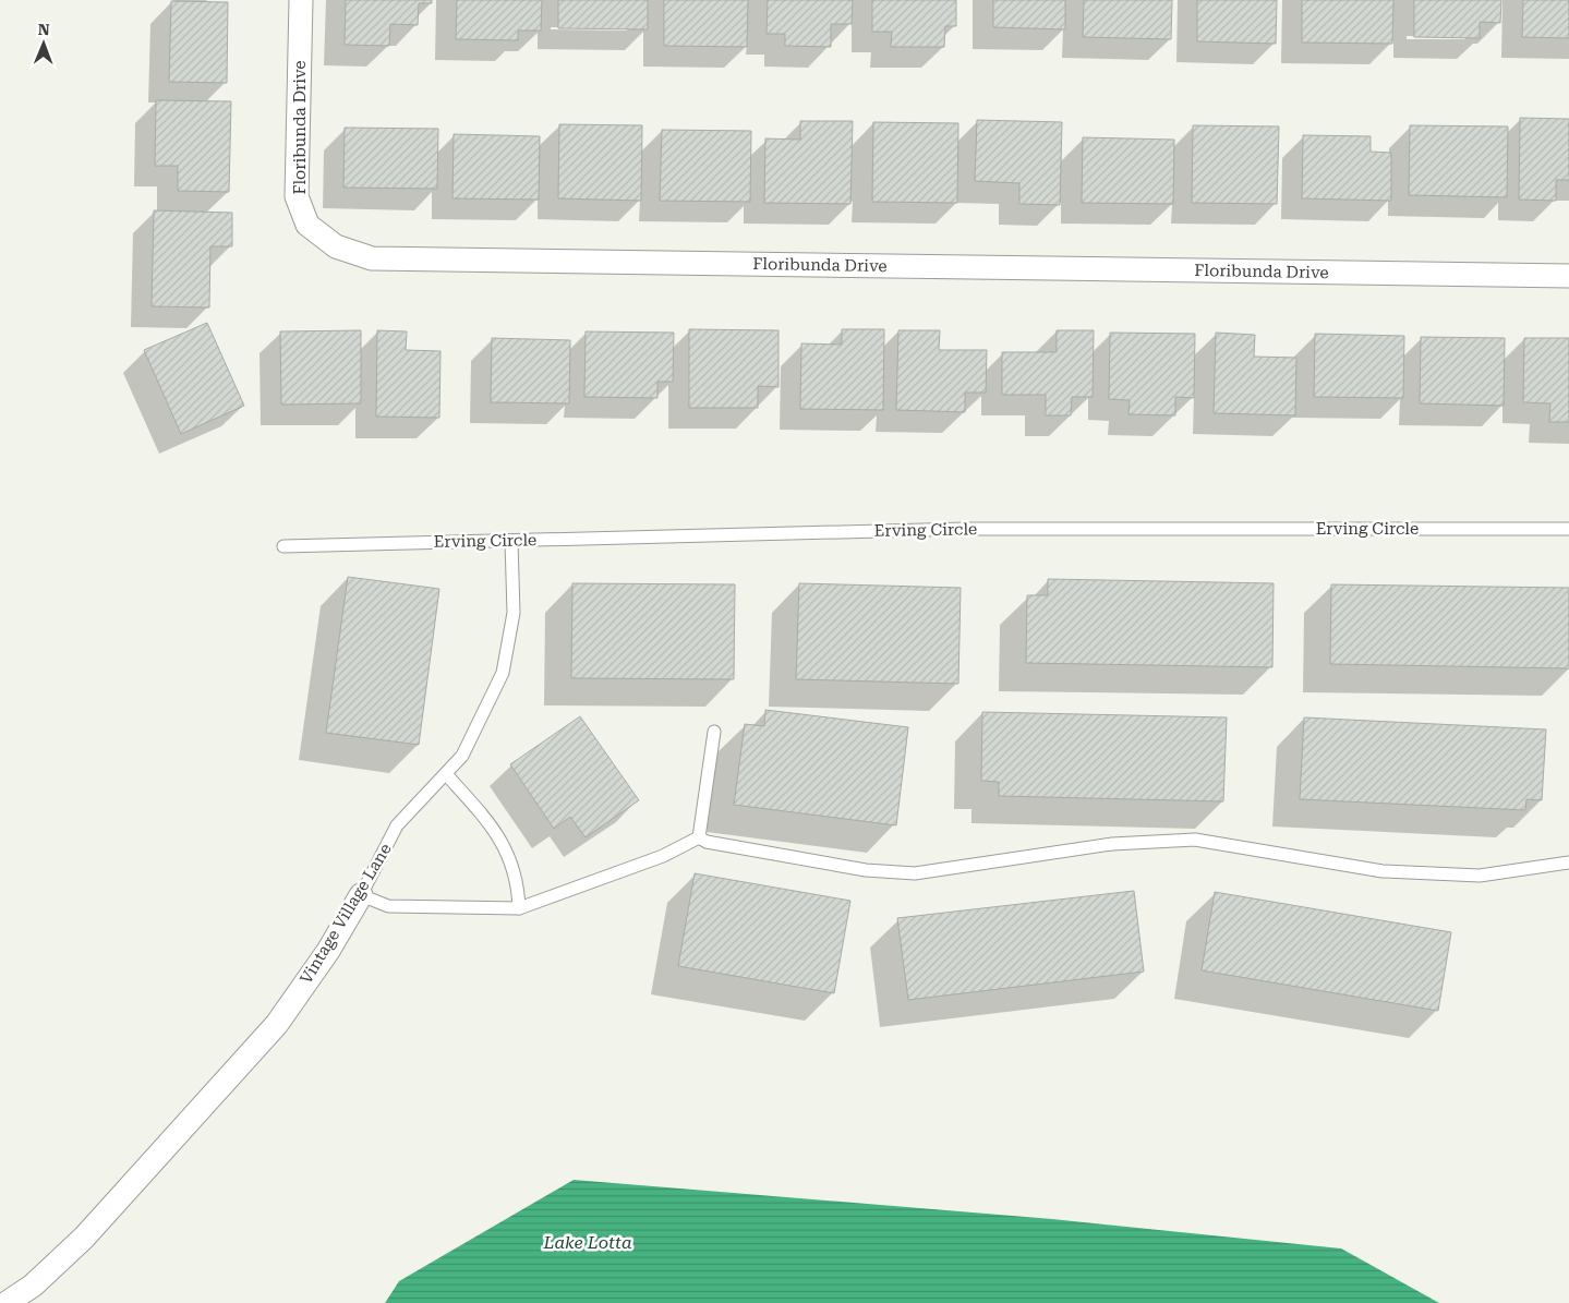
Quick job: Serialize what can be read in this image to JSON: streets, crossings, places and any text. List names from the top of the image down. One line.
{"streets":{"street":["Floribunda Drive","Vintage Village Lane"],"lane":["Erving Circle"]},"crossings":[["Erving Circle","Vintage Village Lane"]],"water":["Lake Lotta"],"north":"top"}
